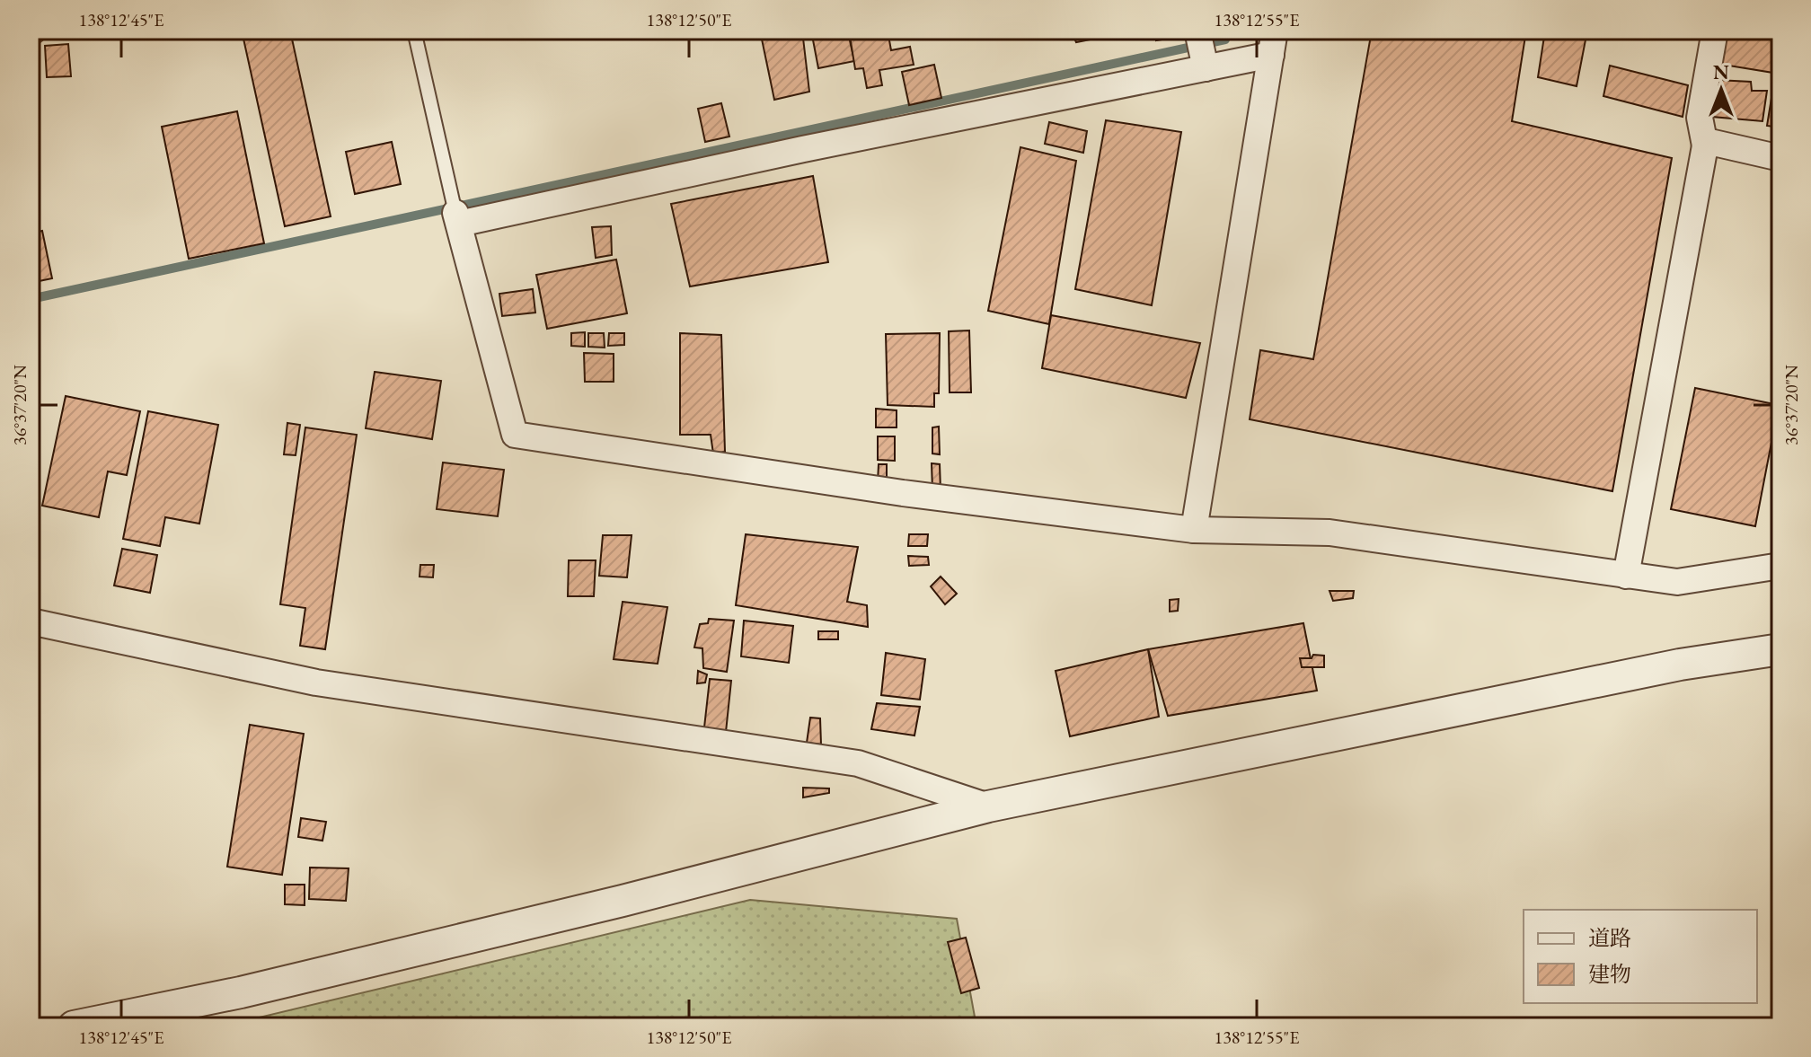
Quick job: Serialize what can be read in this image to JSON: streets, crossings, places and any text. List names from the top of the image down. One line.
{"legend":["道路","建物"],"north":"top","coordinates":["138°12'45\"E","138°12'50\"E","138°12'55\"E","36°37'20\"N"]}
